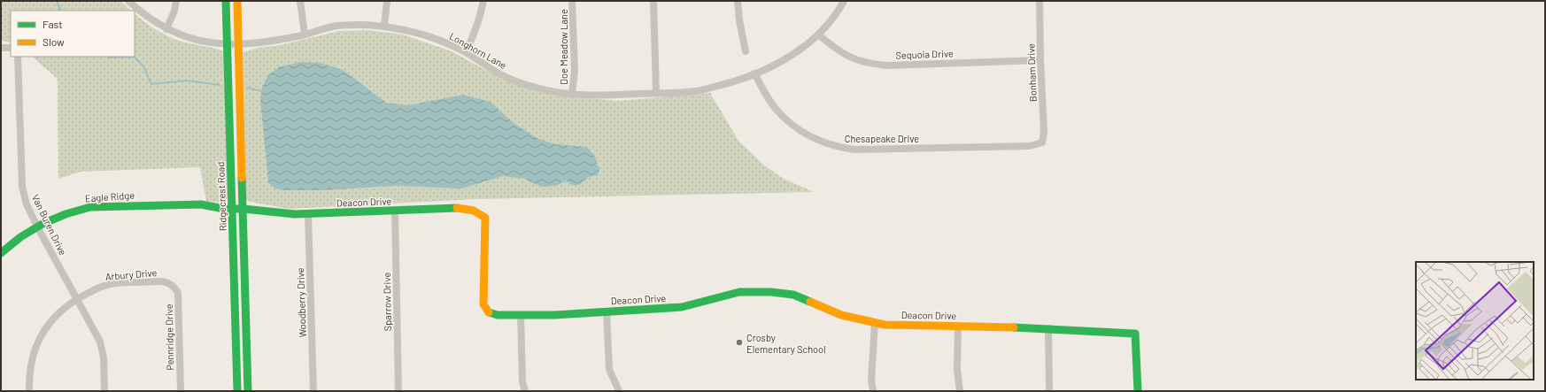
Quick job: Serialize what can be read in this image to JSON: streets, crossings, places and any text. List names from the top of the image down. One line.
{"streets":{"street":["Doe Meadow Lane","Longhorn Lane","Sequoia Drive","Bonham Drive","Chesapeake Drive","Eagle Ridge","Ridgecrest Road","Deacon Drive","Van Buren Drive","Arbury Drive","Sparrow Drive","Woodberry Drive","Pennridge Drive"]},"crossings":[["Doe Meadow Lane","Longhorn Lane"],["Longhorn Lane","Sequoia Drive"],["Longhorn Lane","Chesapeake Drive"],["Longhorn Lane","Ridgecrest Road"],["Sequoia Drive","Bonham Drive"],["Bonham Drive","Chesapeake Drive"],["Eagle Ridge","Ridgecrest Road"],["Eagle Ridge","Deacon Drive"],["Eagle Ridge","Van Buren Drive"],["Ridgecrest Road","Deacon Drive"],["Deacon Drive","Sparrow Drive"],["Deacon Drive","Woodberry Drive"],["Van Buren Drive","Arbury Drive"],["Arbury Drive","Pennridge Drive"]],"places":["Crosby Elementary School"],"legend":["Fast","Slow"]}
